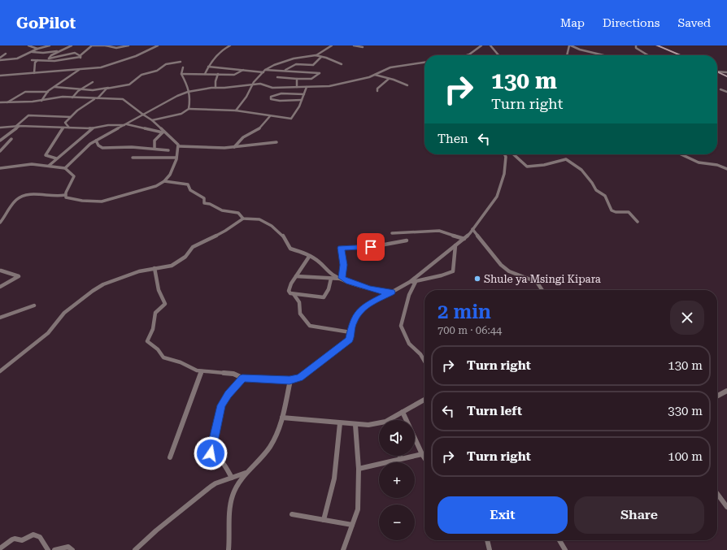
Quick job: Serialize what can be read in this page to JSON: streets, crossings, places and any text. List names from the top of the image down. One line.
{"places":["Shule ya Msingi Kipara"],"page":{"header":"GoPilot","nav":["Map","Directions","Saved"],"turn":["130 m","Turn right"],"then":"Then","heading":["2 min","700 m · 06:44"],"list":[{"name":"Turn right","value":"130 m"},{"name":"Turn left","value":"330 m"},{"name":"Turn right","value":"100 m"}],"map_buttons":["+","−"],"buttons":["Exit","Share"]}}
